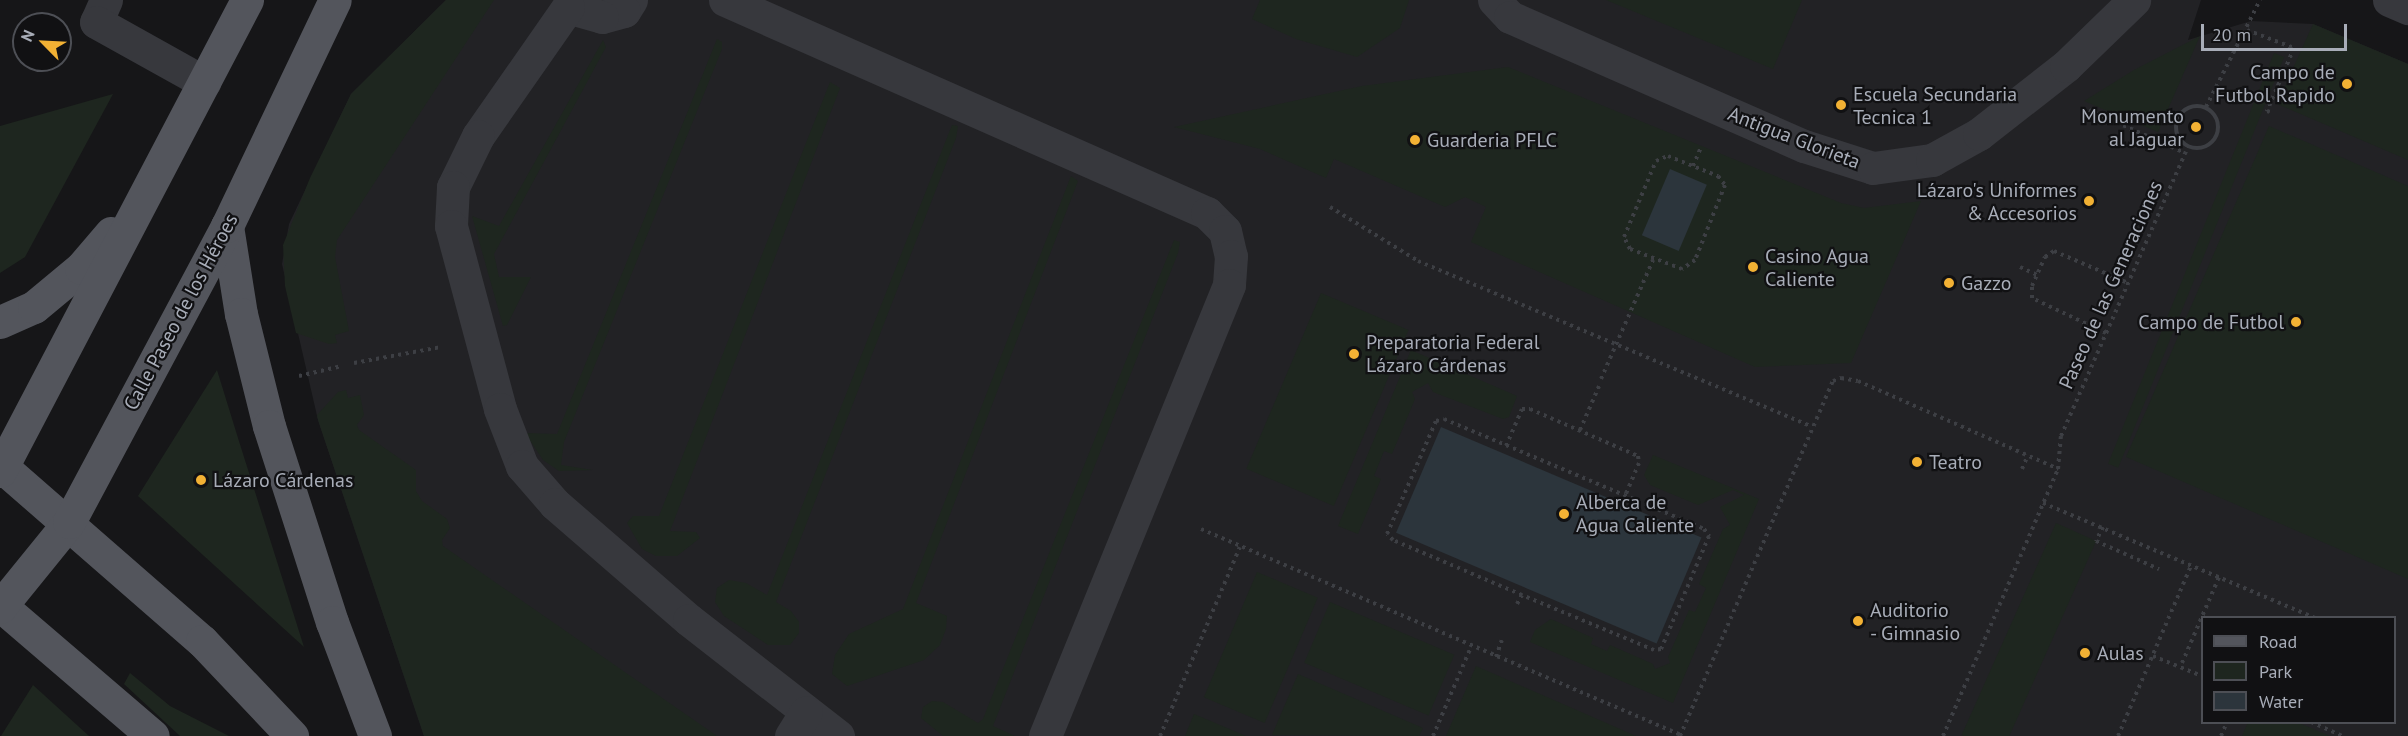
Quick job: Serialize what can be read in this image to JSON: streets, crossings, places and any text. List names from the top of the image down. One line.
{"streets":{"main road":["Calle Paseo de los Héroes"],"street":["Antigua Glorieta"],"path":["Paseo de las Generaciones"]},"places":["Campo de Futbol Rapido","Escuela Secundaria Tecnica 1","Monumento al Jaguar","Guarderia PFLC","Lázaro's Uniformes & Accesorios","Casino Agua Caliente","Gazzo","Campo de Futbol","Preparatoria Federal Lázaro Cárdenas","Teatro","Lázaro Cárdenas","Alberca de Agua Caliente","Auditorio - Gimnasio","Aulas"],"legend":["Road","Park","Water"],"scale_bar":"20 m","north":"top left"}
